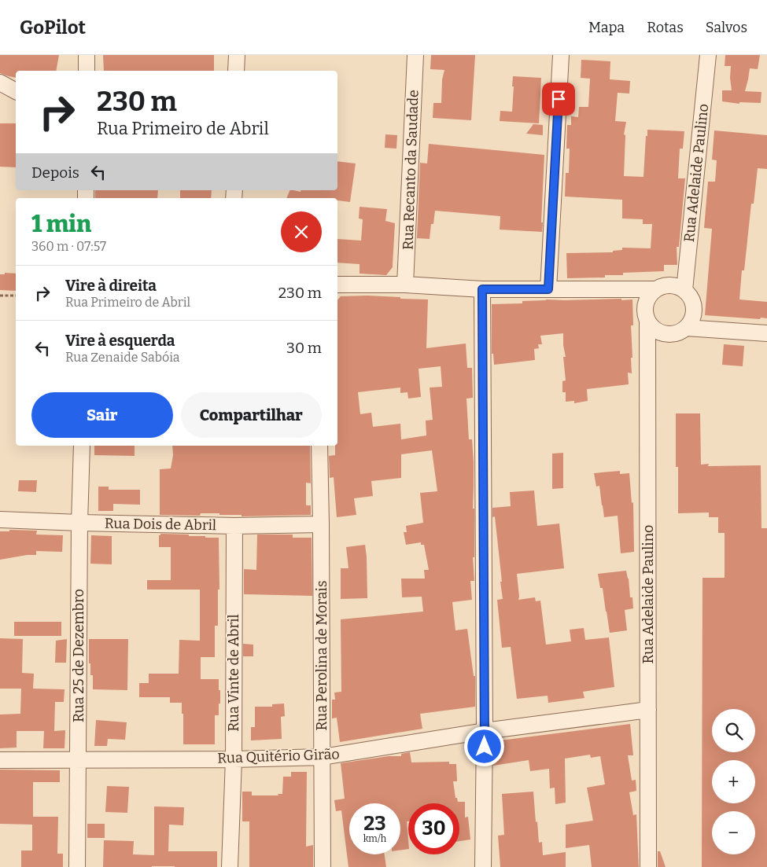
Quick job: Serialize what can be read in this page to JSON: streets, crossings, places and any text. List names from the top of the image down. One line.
{"streets":{"street":["Rua Recanto da Saudade","Rua Adelaide Paulino","Rua Dois de Abril","Rua 25 de Dezembro","Rua Perolina de Morais","Rua Vinte de Abril","Rua Quitério Girão"]},"crossings":[["Rua Adelaide Paulino","Rua Quitério Girão"],["Rua Dois de Abril","Rua 25 de Dezembro"],["Rua Dois de Abril","Rua Perolina de Morais"],["Rua Dois de Abril","Rua Vinte de Abril"],["Rua 25 de Dezembro","Rua Quitério Girão"],["Rua Perolina de Morais","Rua Quitério Girão"],["Rua Vinte de Abril","Rua Quitério Girão"]],"page":{"header":"GoPilot","nav":["Mapa","Rotas","Salvos"],"turn":["230 m","Rua Primeiro de Abril"],"then":"Depois","heading":["1 min","360 m · 07:57"],"list":[{"name":"Vire à direita","note":"Rua Primeiro de Abril","value":"230 m"},{"name":"Vire à esquerda","note":"Rua Zenaide Sabóia","value":"30 m"}],"buttons":["Sair","Compartilhar"],"map_buttons":["+","−"],"speed":"23 km/h","limit":"30"}}
